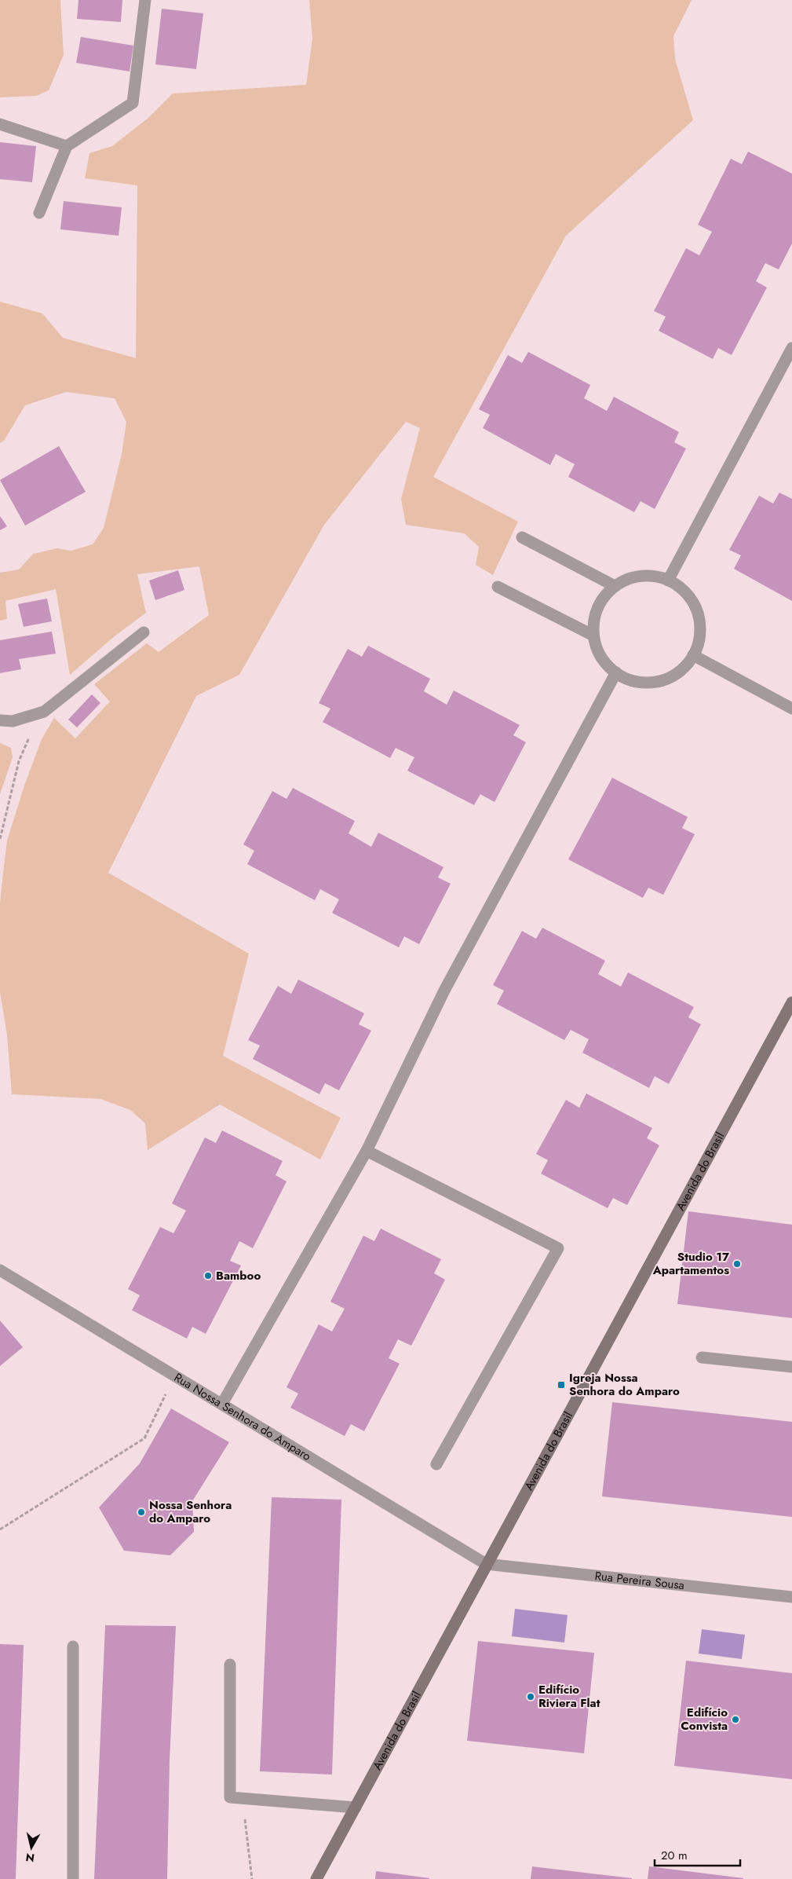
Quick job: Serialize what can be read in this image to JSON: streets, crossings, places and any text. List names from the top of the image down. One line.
{"streets":{"street":["Avenida do Brasil","Rua Nossa Senhora do Amparo","Rua Pereira Sousa"]},"crossings":[["Avenida do Brasil","Rua Nossa Senhora do Amparo"],["Avenida do Brasil","Rua Pereira Sousa"],["Rua Nossa Senhora do Amparo","Rua Pereira Sousa"]],"places":{"other":["Studio 17 Apartamentos","Bamboo","Nossa Senhora do Amparo","Edifício Riviera Flat","Edifício Convista"],"transit":["Igreja Nossa Senhora do Amparo"]},"scale_bar":"20 m","north":"bottom"}
